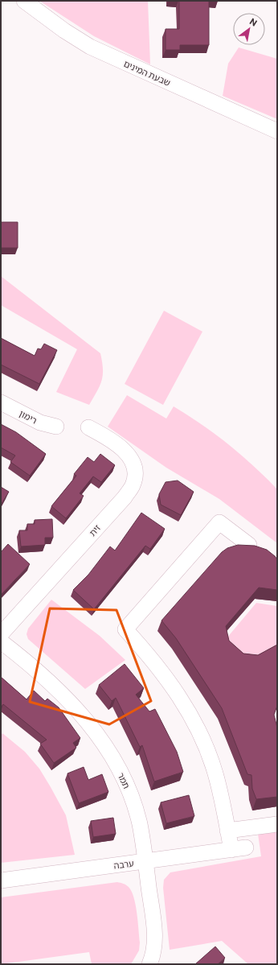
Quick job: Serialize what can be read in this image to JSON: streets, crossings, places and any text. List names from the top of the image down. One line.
{"streets":{"street":["שבעת המינים","רימון","זית","תמר","ערבה"]},"crossings":[["תמר","ערבה"]],"north":"top right"}
